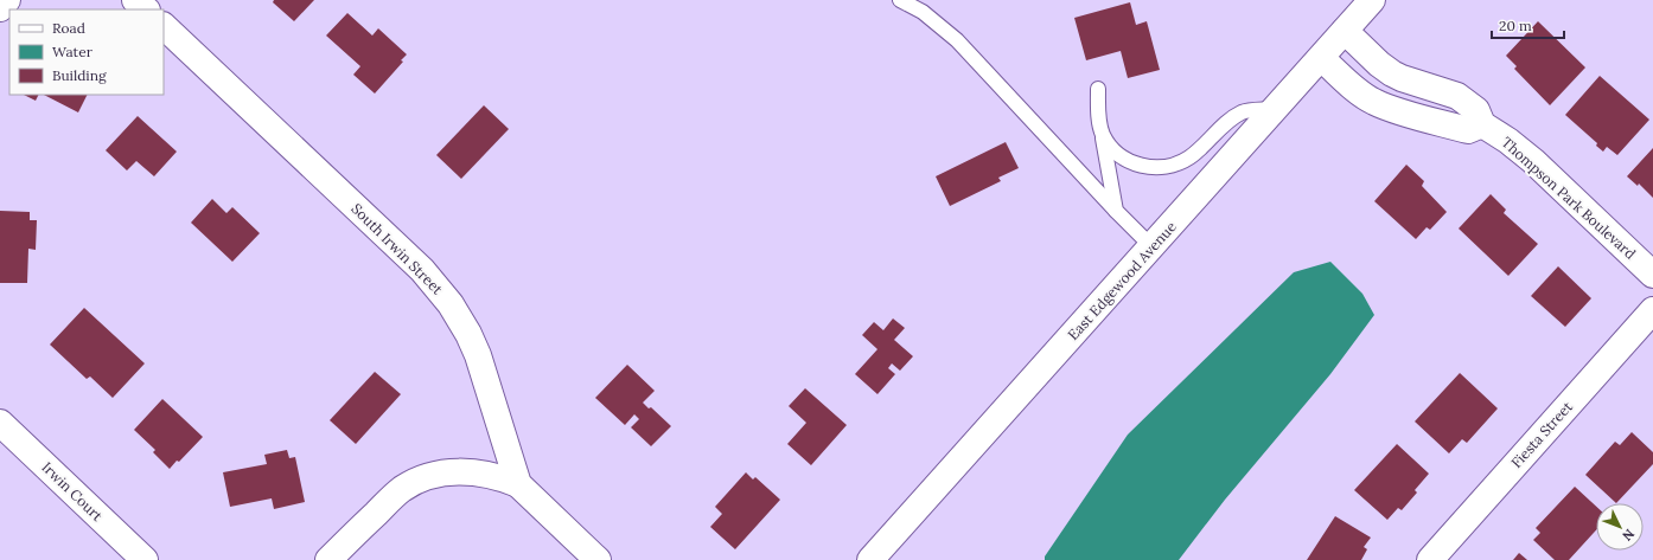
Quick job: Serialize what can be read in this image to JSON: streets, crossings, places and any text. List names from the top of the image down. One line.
{"streets":{"street":["Thompson Park Boulevard","South Irwin Street","East Edgewood Avenue","Fiesta Street","Irwin Court"]},"crossings":[["Thompson Park Boulevard","East Edgewood Avenue"]],"legend":["Road","Water","Building"],"scale_bar":"20 m","north":"bottom right"}
